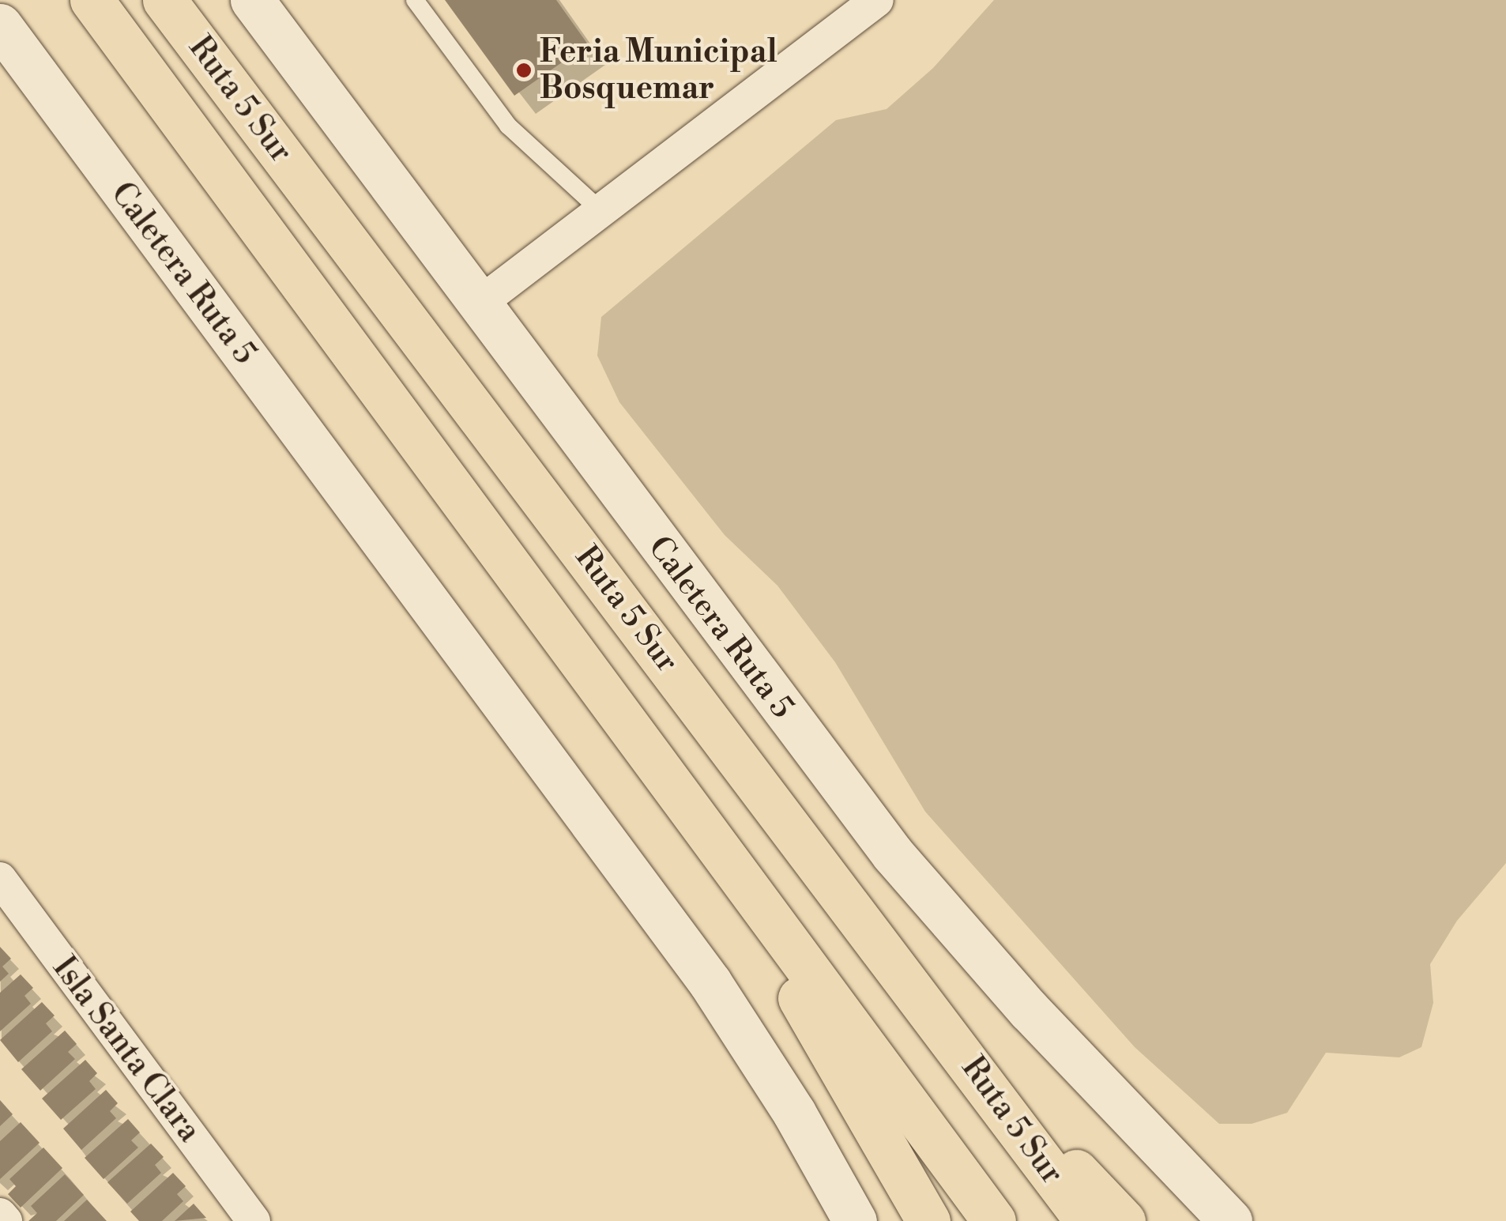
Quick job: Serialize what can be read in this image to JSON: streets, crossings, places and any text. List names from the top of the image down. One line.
{"streets":{"highway":["Ruta 5 Sur"],"street":["Caletera Ruta 5","Isla Santa Clara"]},"places":["Feria Municipal Bosquemar"]}
